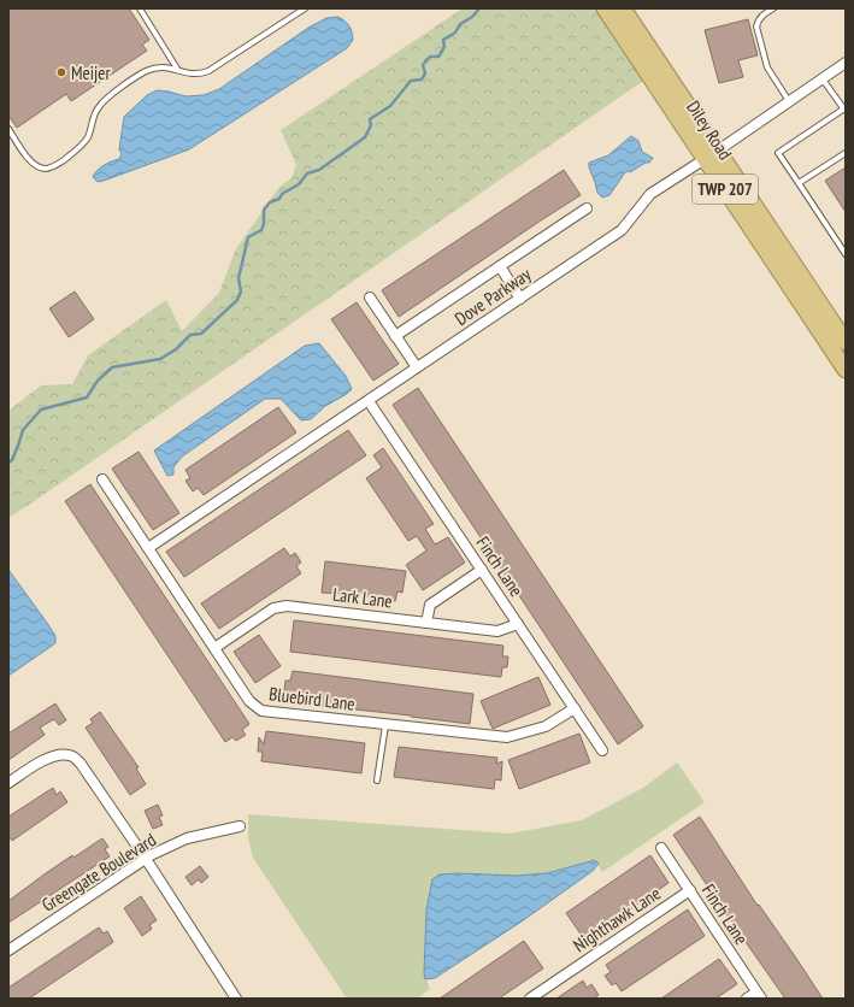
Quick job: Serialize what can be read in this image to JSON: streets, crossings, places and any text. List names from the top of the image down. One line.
{"streets":{"highway":["Diley Road","TWP 207"],"street":["Dove Parkway","Finch Lane","Lark Lane","Bluebird Lane","Greengate Boulevard","Nighthawk Lane"]},"crossings":[["Diley Road","Dove Parkway"],["Dove Parkway","Finch Lane"],["Dove Parkway","Bluebird Lane"],["Finch Lane","Lark Lane"],["Finch Lane","Bluebird Lane"],["Finch Lane","Nighthawk Lane"],["Lark Lane","Bluebird Lane"]],"places":["Meijer"]}
